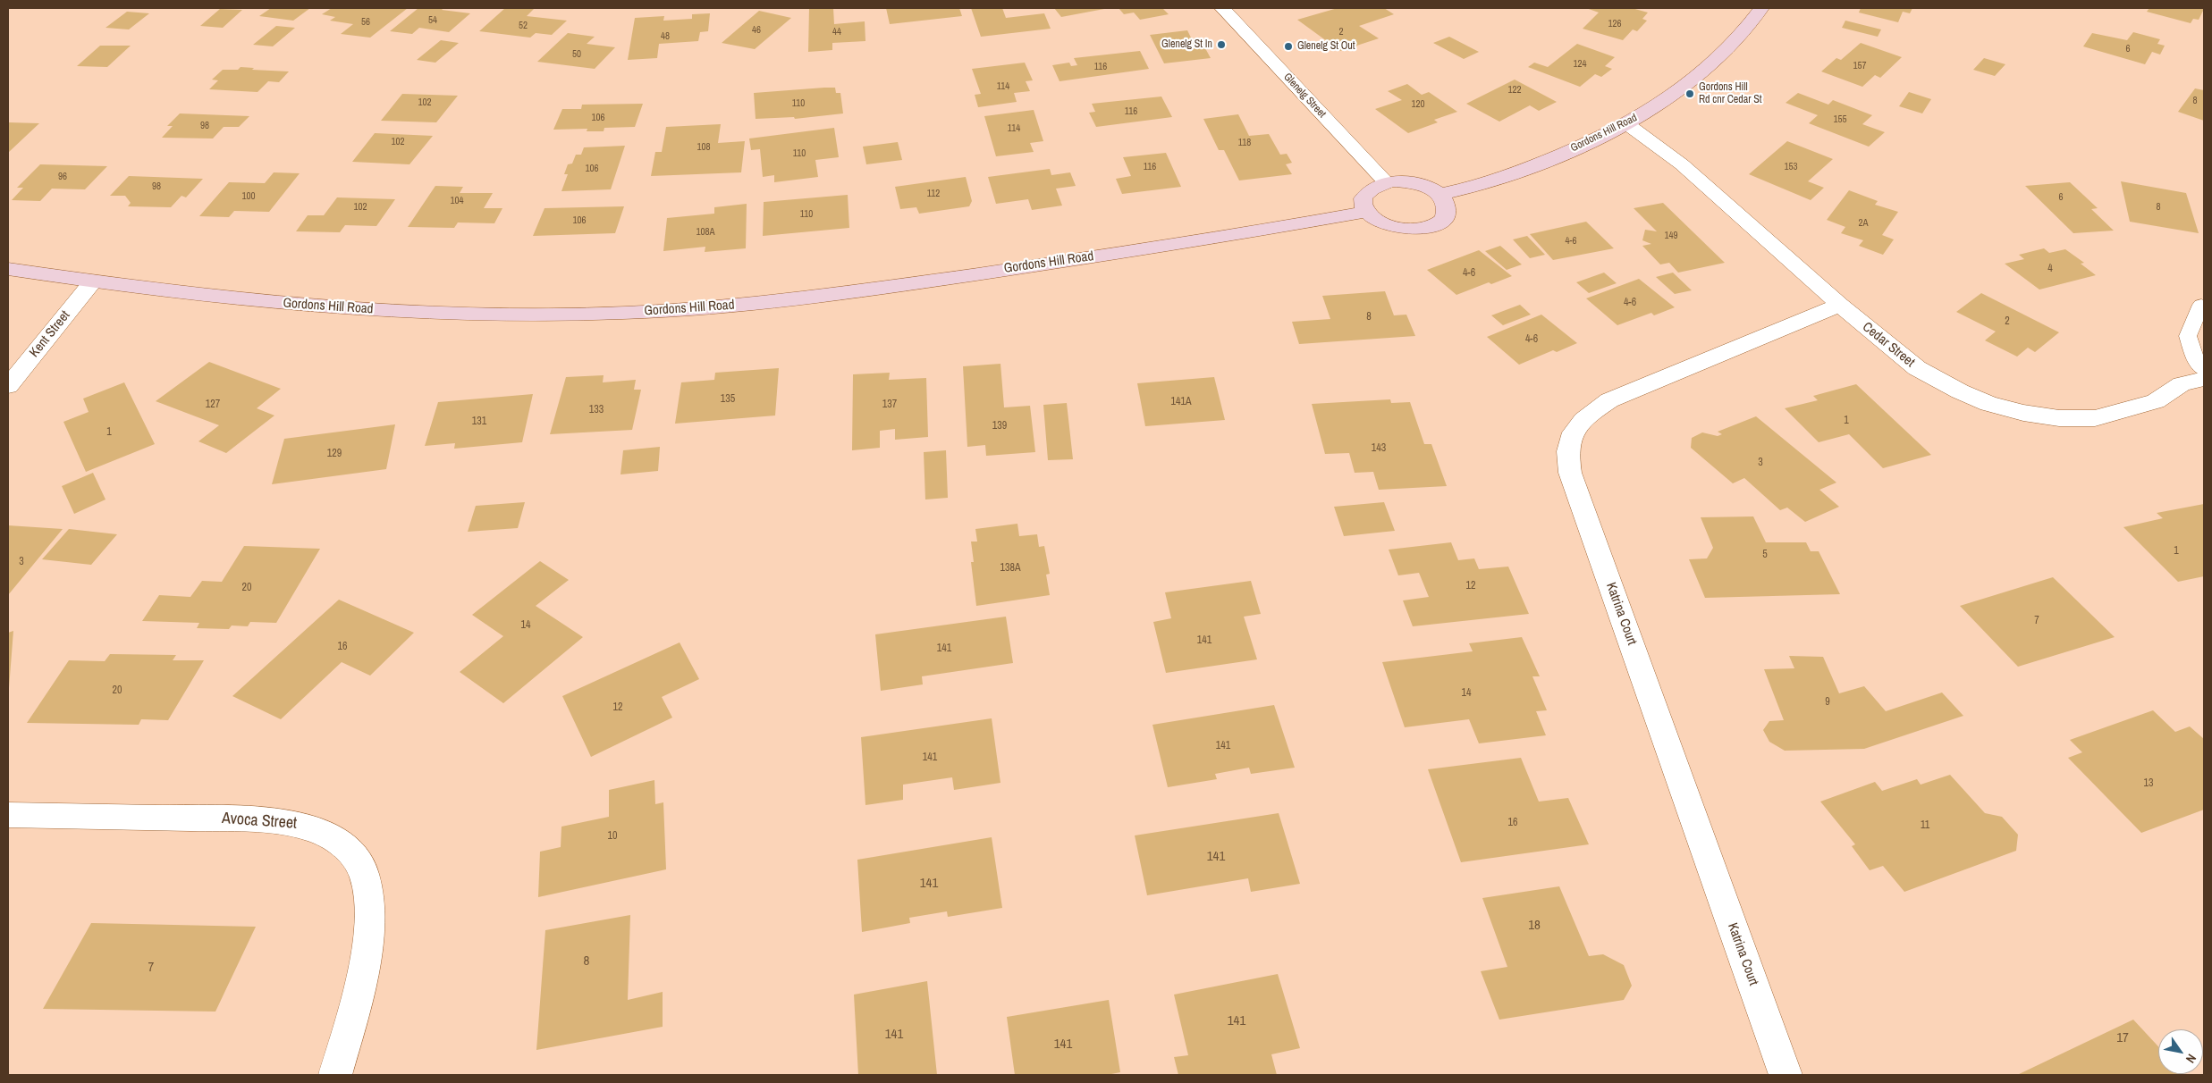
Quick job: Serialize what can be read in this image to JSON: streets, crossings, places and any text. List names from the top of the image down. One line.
{"streets":{"main road":["Gordons Hill Road"],"street":["Glenelg Street","Kent Street","Cedar Street","Katrina Court","Avoca Street"]},"crossings":[["Glenelg Street","Gordons Hill Road"],["Gordons Hill Road","Kent Street"],["Gordons Hill Road","Cedar Street"],["Cedar Street","Katrina Court"]],"places":["Glenelg St In","Glenelg St Out","Gordons Hill Rd cnr Cedar St"],"house_numbers":["54","56","126","52","46","44","2","48","6","50","124","157","116","114","122","8","102","110","120","116","106","155","98","114","102","118","108","110","116","153","106","96","98","112","100","6","104","102","8","110","106","2A","108A","149","4-6","4","4-6","4-6","8","2","4-6","135","141A","127","137","133","1","131","139","1","143","129","3","1","5","3","138A","12","20","7","14","141","16","141","20","14","9","12","141","141","13","16","11","10","141","141","18","8","7","141","141","17","141"],"north":"bottom right"}
